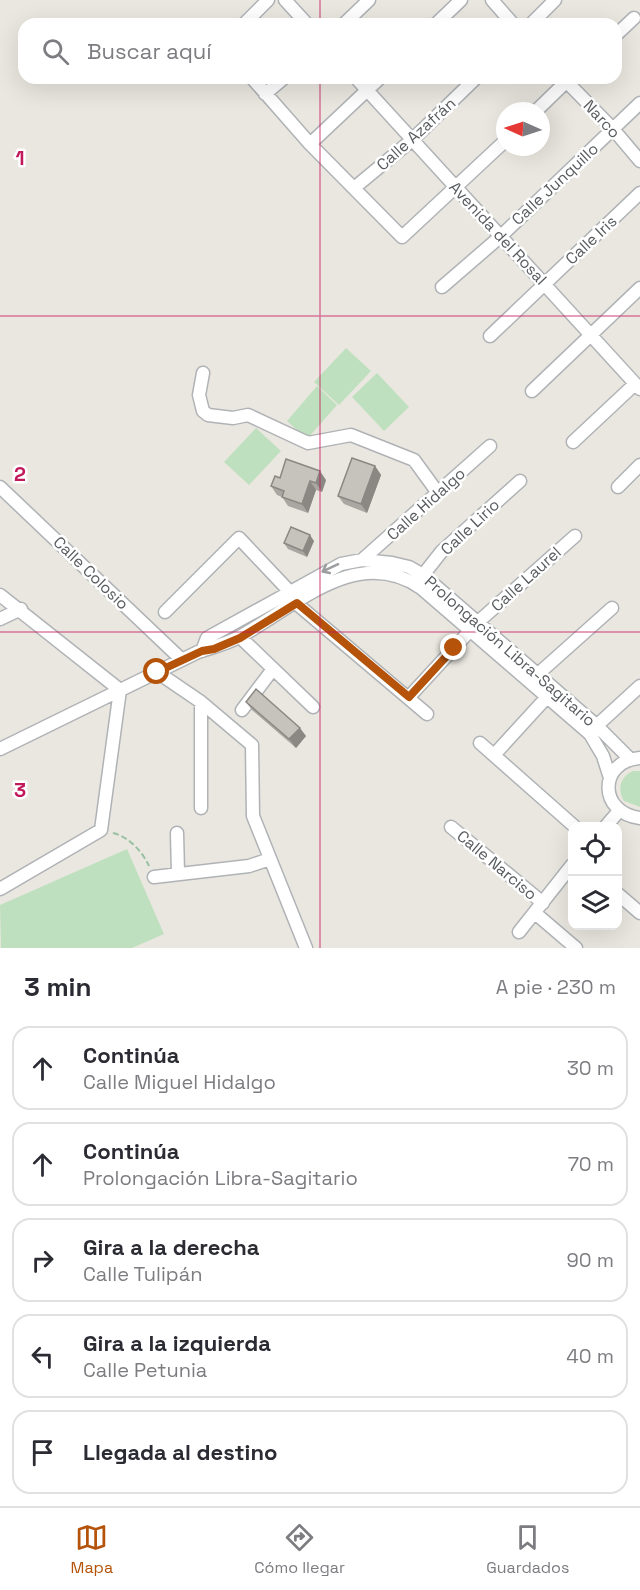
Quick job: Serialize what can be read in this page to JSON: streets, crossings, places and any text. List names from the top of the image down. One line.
{"streets":{"street":["Narco","Calle Azafrán","Calle Junquillo","Avenida del Rosal","Calle Iris","Calle Hidalgo","Calle Lirio","Calle Colosio","Calle Laurel","Prolongación Libra-Sagitario","Calle Narciso"]},"crossings":[["Narco","Calle Junquillo"],["Calle Azafrán","Avenida del Rosal"],["Calle Junquillo","Avenida del Rosal"],["Avenida del Rosal","Calle Iris"],["Calle Hidalgo","Prolongación Libra-Sagitario"],["Calle Lirio","Prolongación Libra-Sagitario"],["Calle Laurel","Prolongación Libra-Sagitario"]],"north":"left","page":{"search":"Buscar aquí","heading":["3 min","A pie · 230 m"],"list":[["Continúa","Calle Miguel Hidalgo","30 m"],["Continúa","Prolongación Libra-Sagitario","70 m"],["Gira a la derecha","Calle Tulipán","90 m"],["Gira a la izquierda","Calle Petunia","40 m"],"Llegada al destino"],"nav":["Mapa","Cómo llegar","Guardados"]},"grid":{"rows":["1","2","3"]}}
